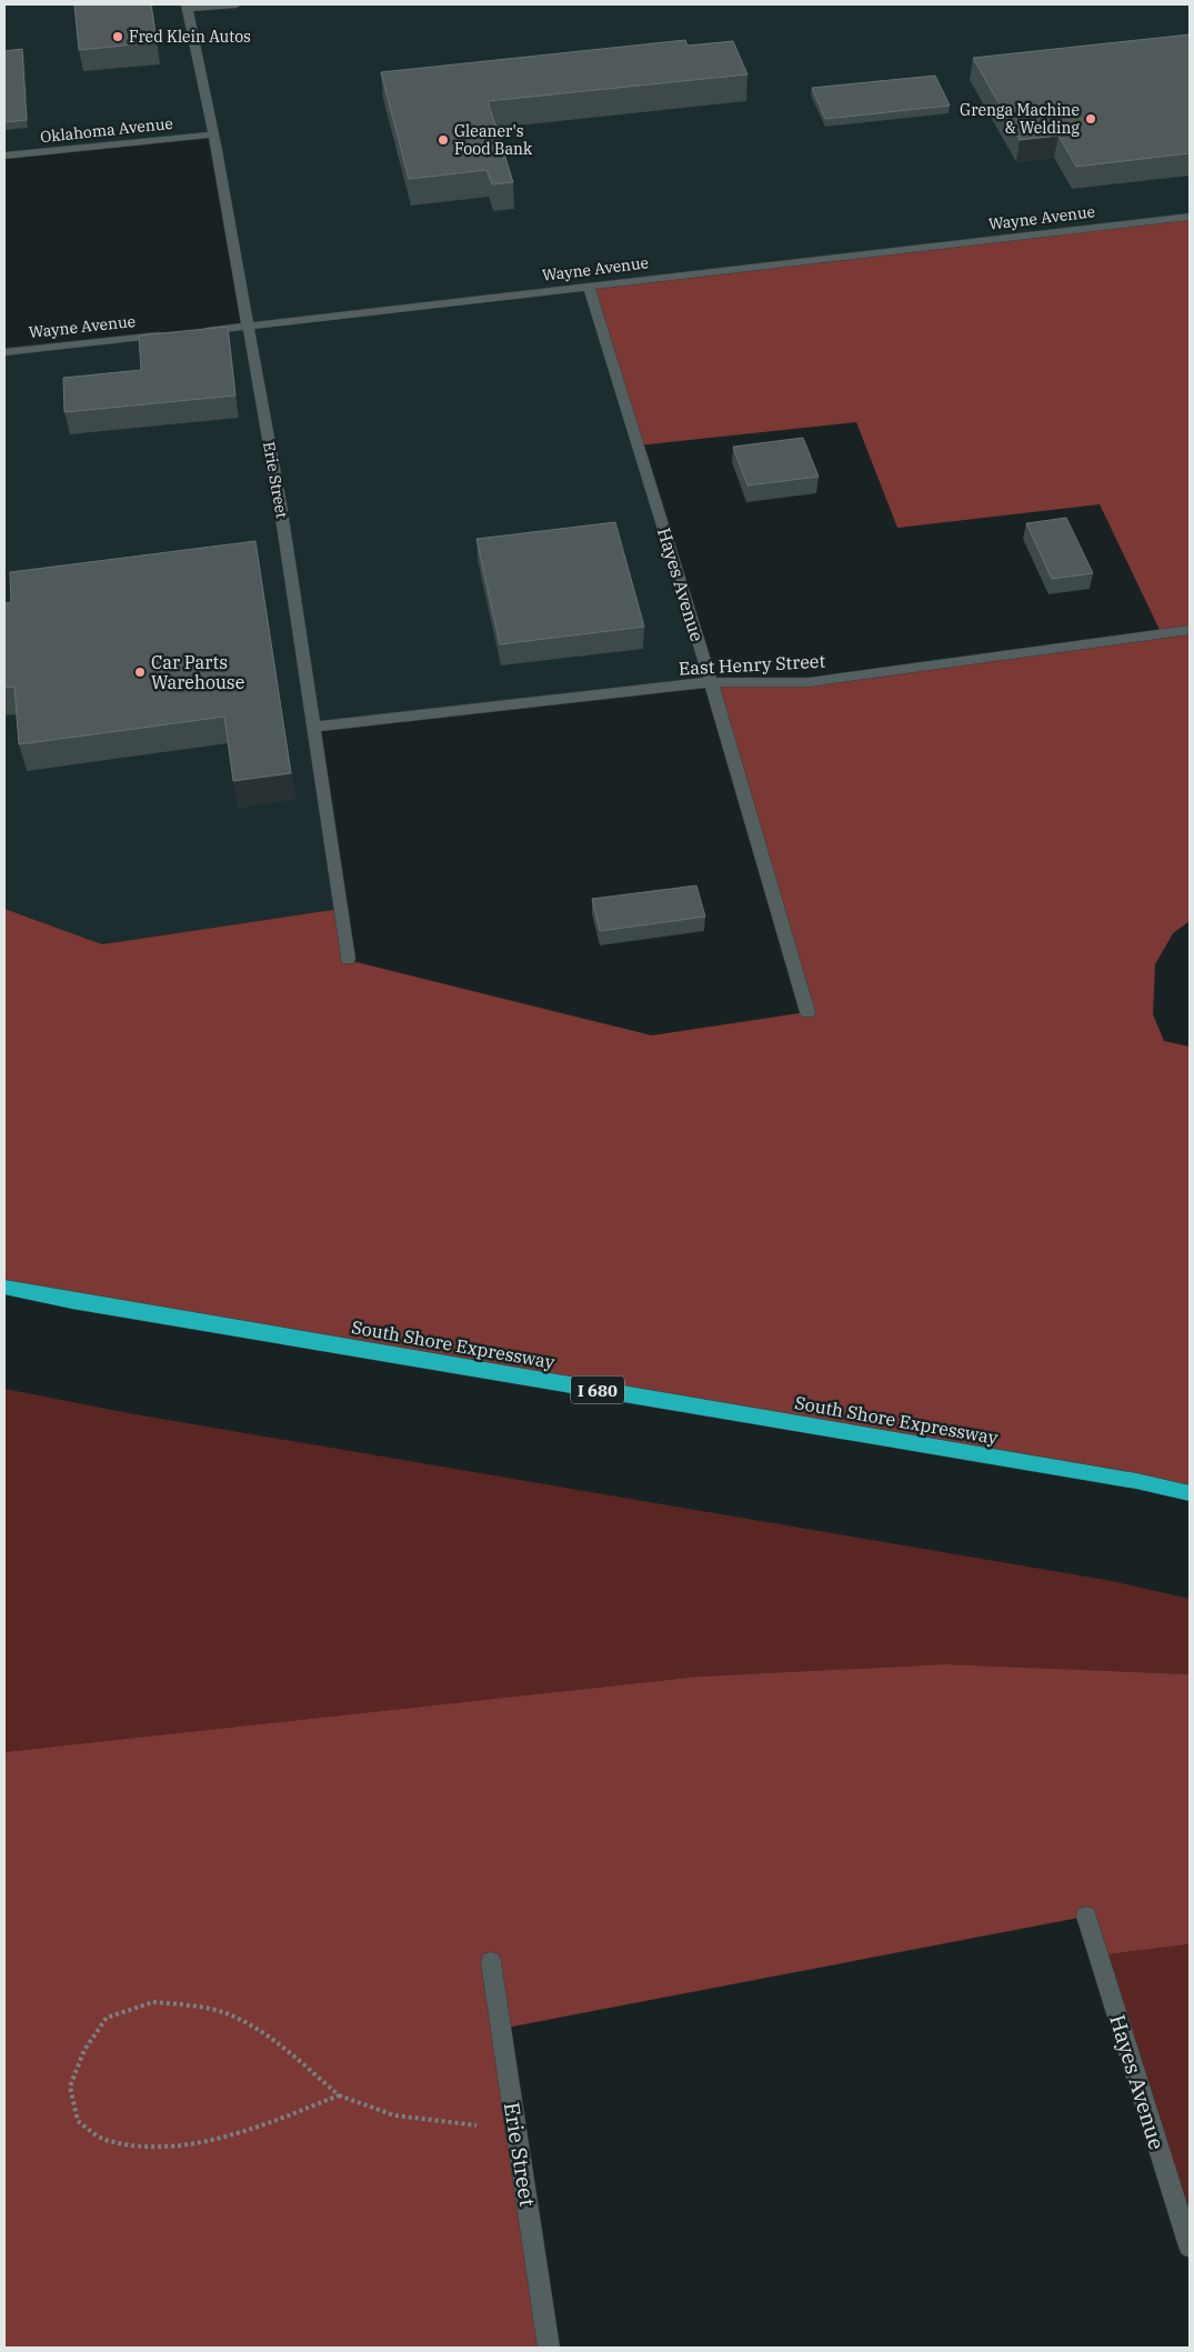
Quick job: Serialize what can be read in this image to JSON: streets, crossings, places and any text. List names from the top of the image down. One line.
{"streets":{"highway":["South Shore Expressway","I 680"],"street":["Oklahoma Avenue","Wayne Avenue","Erie Street","Hayes Avenue","East Henry Street"]},"crossings":[["Oklahoma Avenue","Erie Street"],["Wayne Avenue","Erie Street"],["Wayne Avenue","Hayes Avenue"],["Erie Street","East Henry Street"],["Hayes Avenue","East Henry Street"]],"places":["Fred Klein Autos","Grenga Machine & Welding","Gleaner's Food Bank","Car Parts Warehouse"]}
